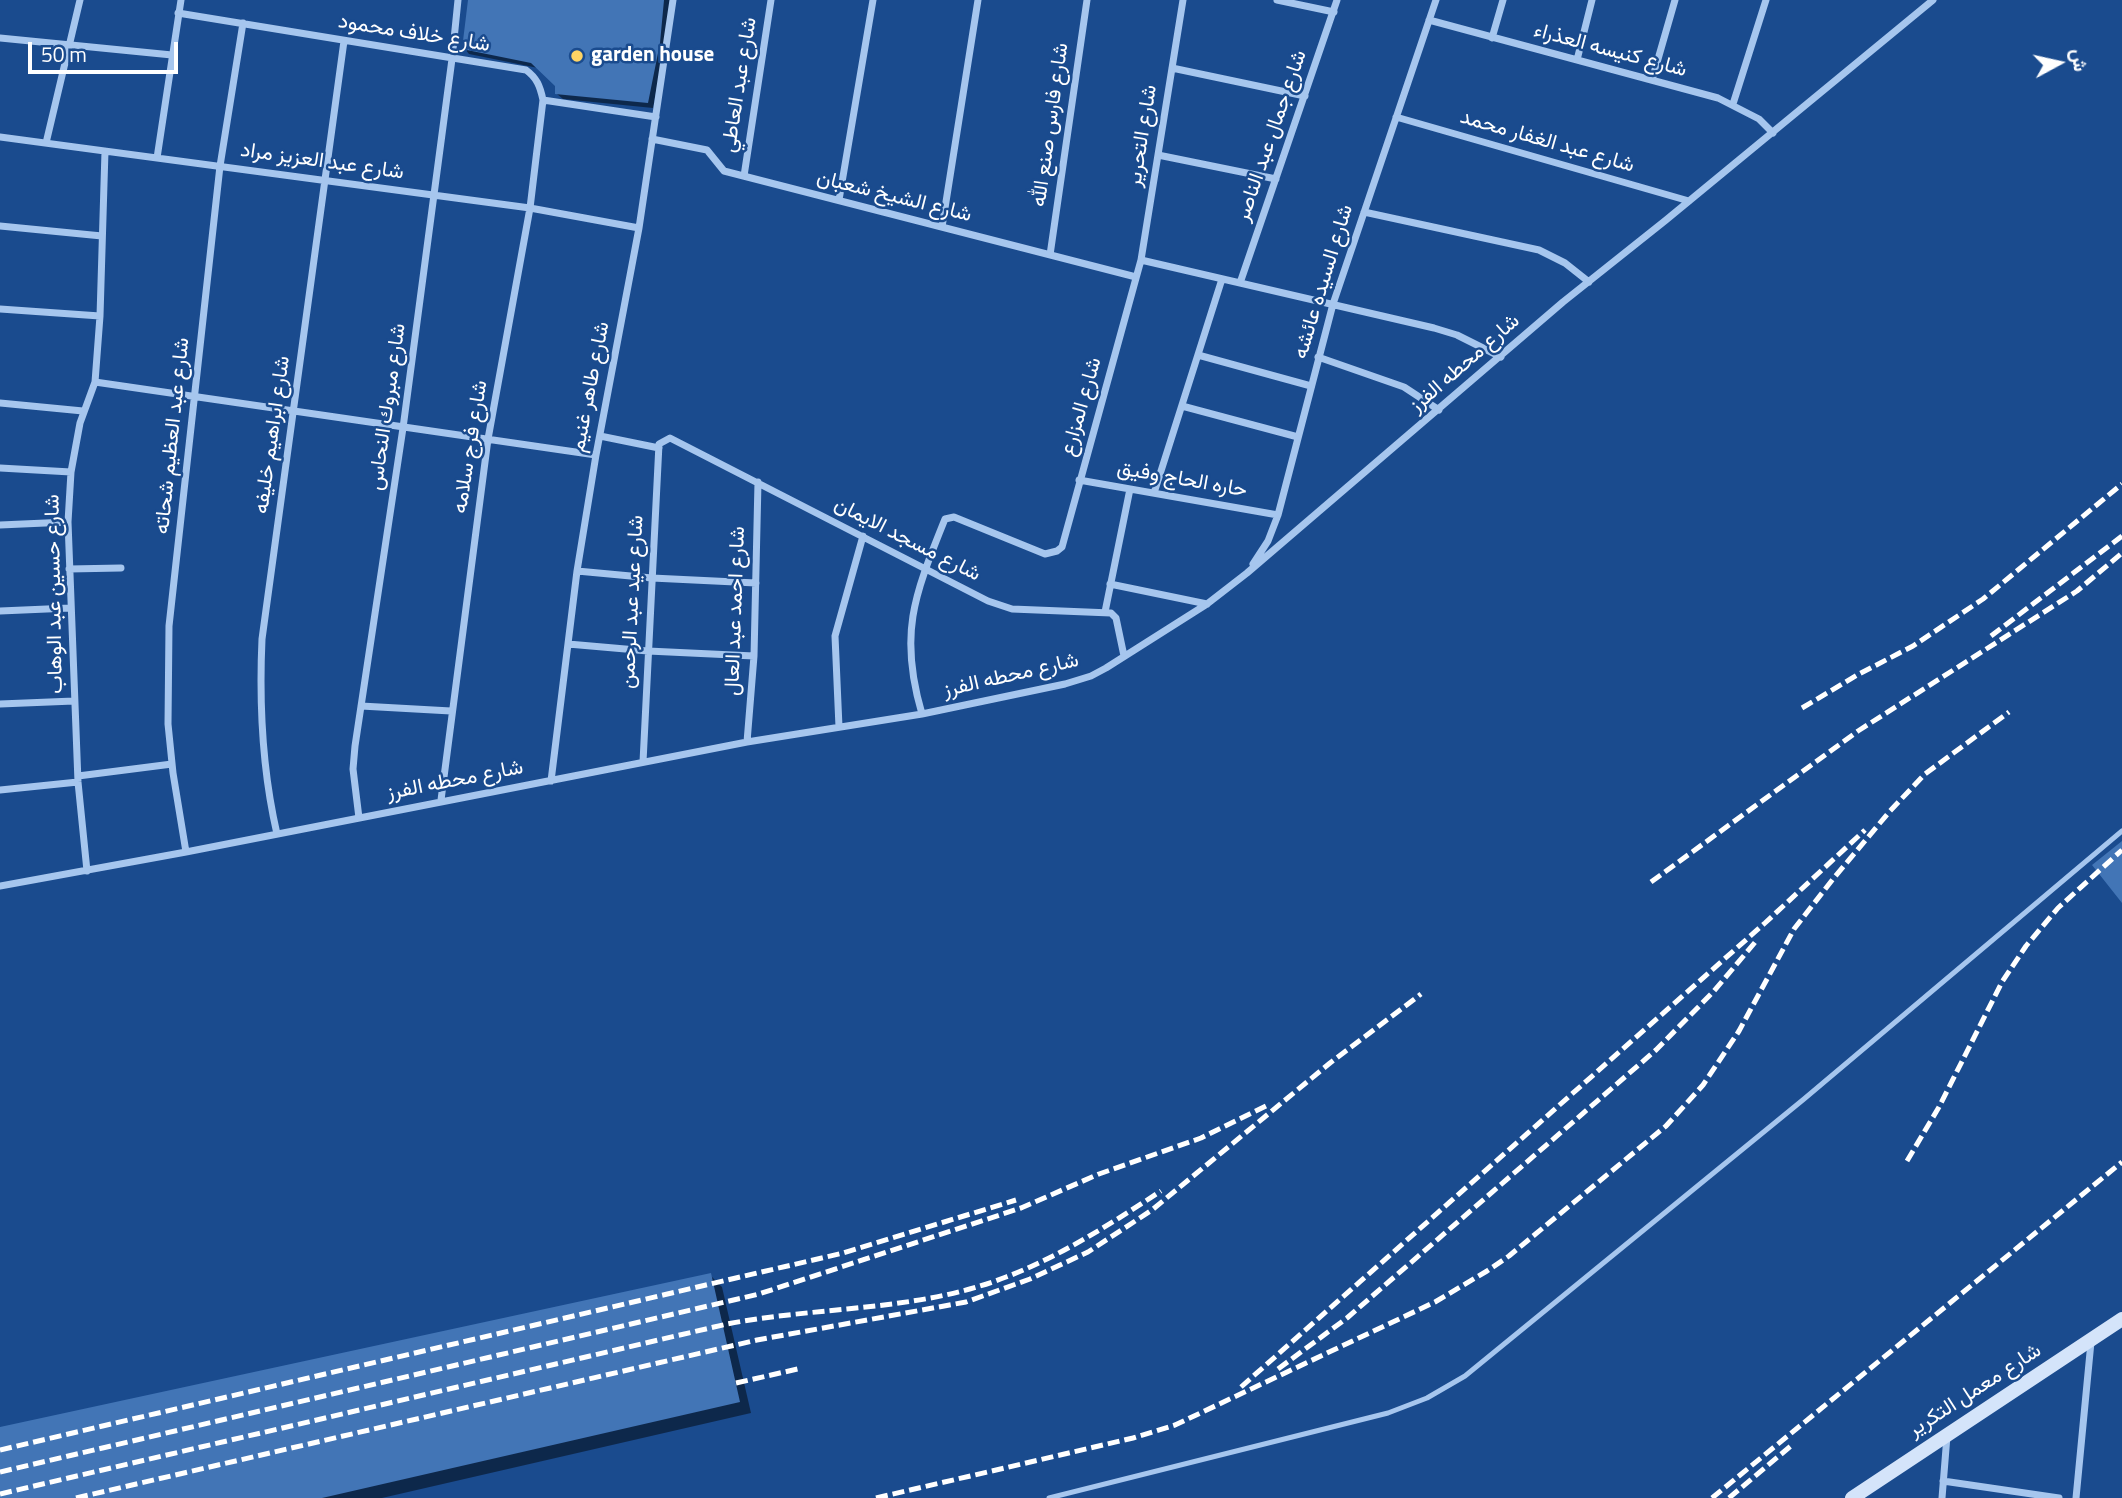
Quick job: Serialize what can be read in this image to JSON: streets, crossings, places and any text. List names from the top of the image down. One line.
{"streets":{"street":["شارع خلاف محمود","شارع كنيسه العذراء","شارع عبد العاطي","شارع فارس صنع الله","شارع التحرير","شارع جمال عبد الناصر","شارع عبد الغفار محمد","شارع عبد العزيز مراد","شارع الشيخ شعبان","شارع السيده عائشه","شارع محطه الفرز","شارع طاهر غنيم","شارع مبروك النحاس","شارع المزارع","شارع ابراهيم خليفه","شارع عبد العظيم شحاته","شارع فرج سلامه","حاره الحاج وفيق","شارع مسجد الايمان","شارع حسين عبد الوهاب","شارع عيد عبد الرحمن","شارع احمد عبد العال","شارع معمل التكرير"]},"crossings":[["شارع خلاف محمود","شارع مبروك النحاس"],["شارع خلاف محمود","شارع ابراهيم خليفه"],["شارع خلاف محمود","شارع عبد العظيم شحاته"],["شارع خلاف محمود","شارع فرج سلامه"],["شارع كنيسه العذراء","شارع السيده عائشه"],["شارع كنيسه العذراء","شارع محطه الفرز"],["شارع عبد العاطي","شارع الشيخ شعبان"],["شارع فارس صنع الله","شارع الشيخ شعبان"],["شارع التحرير","شارع الشيخ شعبان"],["شارع التحرير","شارع المزارع"],["شارع عبد الغفار محمد","شارع السيده عائشه"],["شارع عبد الغفار محمد","شارع محطه الفرز"],["شارع عبد العزيز مراد","شارع طاهر غنيم"],["شارع عبد العزيز مراد","شارع مبروك النحاس"],["شارع عبد العزيز مراد","شارع ابراهيم خليفه"],["شارع عبد العزيز مراد","شارع عبد العظيم شحاته"],["شارع عبد العزيز مراد","شارع فرج سلامه"],["شارع عبد العزيز مراد","شارع حسين عبد الوهاب"],["شارع الشيخ شعبان","شارع طاهر غنيم"],["شارع الشيخ شعبان","شارع المزارع"],["شارع السيده عائشه","شارع محطه الفرز"],["شارع السيده عائشه","حاره الحاج وفيق"],["شارع محطه الفرز","شارع طاهر غنيم"],["شارع محطه الفرز","شارع مبروك النحاس"],["شارع محطه الفرز","شارع ابراهيم خليفه"],["شارع محطه الفرز","شارع عبد العظيم شحاته"],["شارع محطه الفرز","شارع فرج سلامه"],["شارع محطه الفرز","شارع حسين عبد الوهاب"],["شارع محطه الفرز","شارع عيد عبد الرحمن"],["شارع محطه الفرز","شارع احمد عبد العال"],["شارع المزارع","حاره الحاج وفيق"],["شارع المزارع","شارع مسجد الايمان"],["شارع مسجد الايمان","شارع عيد عبد الرحمن"],["شارع مسجد الايمان","شارع احمد عبد العال"]],"places":["garden house"],"scale_bar":"50 m","north":"right"}
